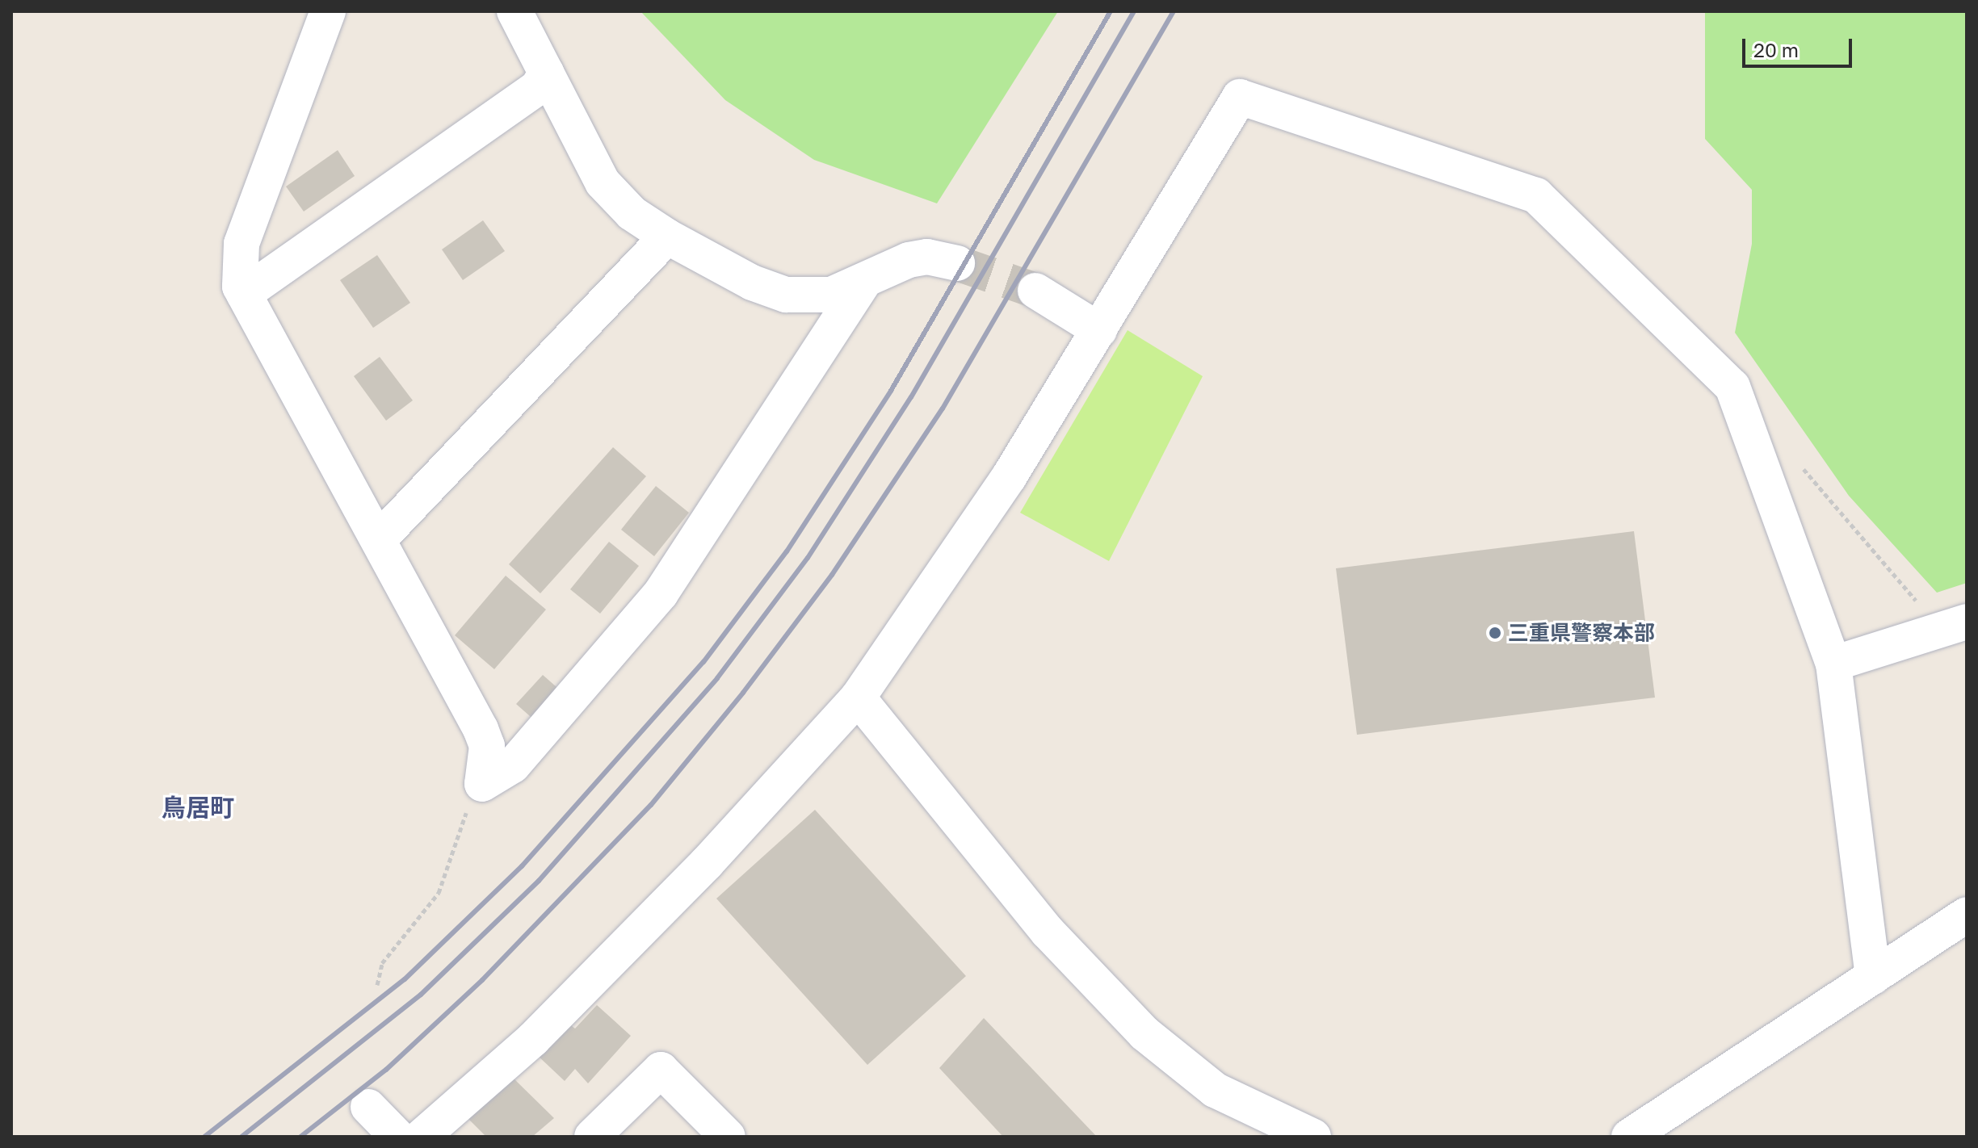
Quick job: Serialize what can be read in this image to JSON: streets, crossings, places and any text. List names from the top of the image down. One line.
{"districts":["鳥居町"],"places":["三重県警察本部"],"scale_bar":"20 m"}
